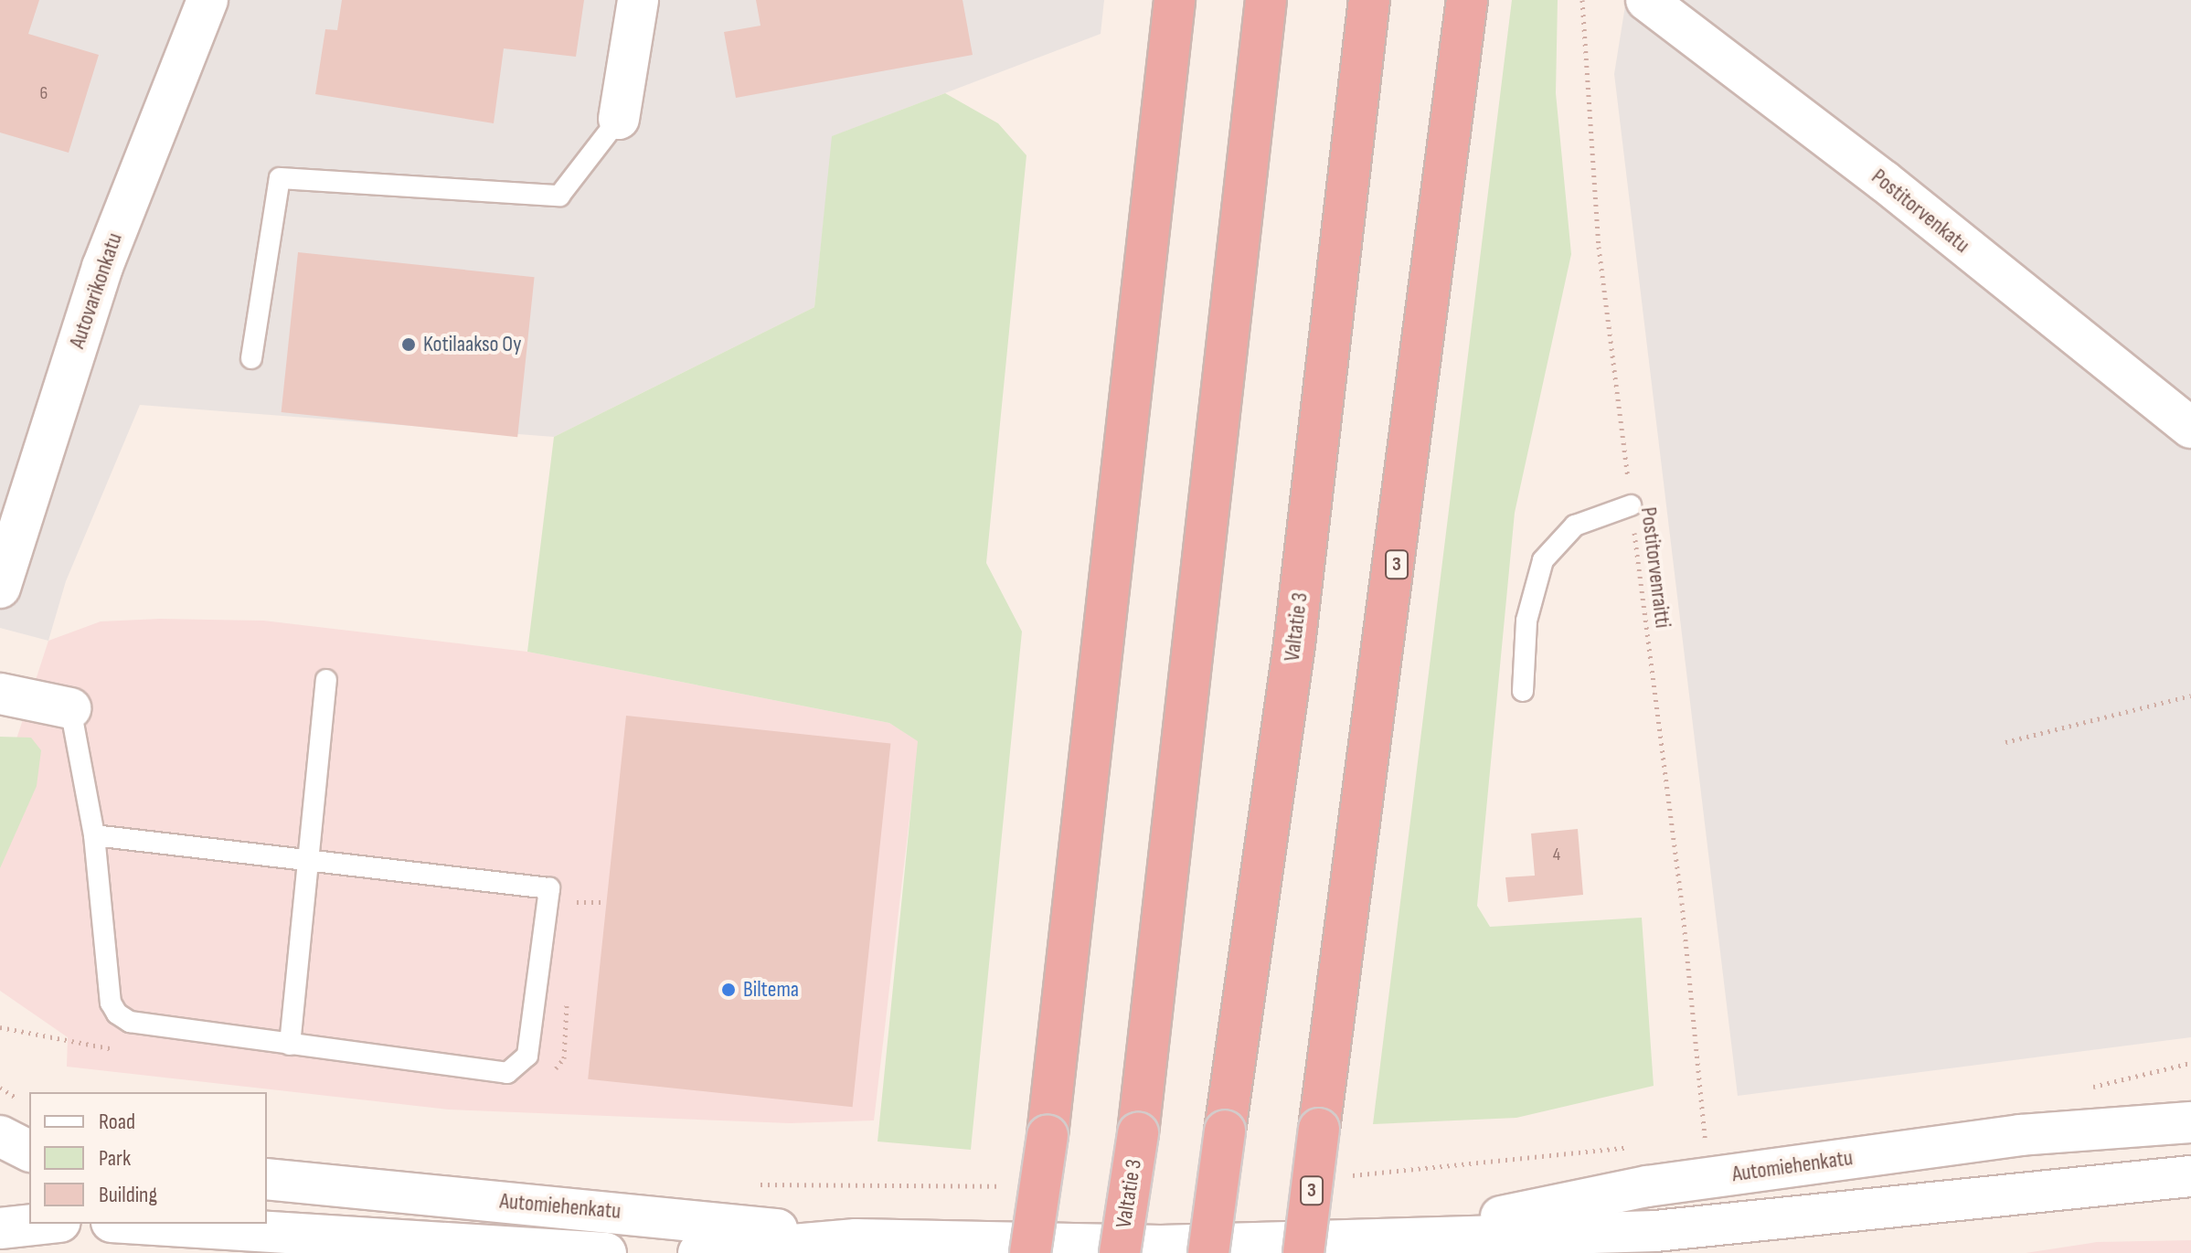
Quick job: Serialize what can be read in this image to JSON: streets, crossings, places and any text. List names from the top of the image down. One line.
{"streets":{"highway":["3","Valtatie 3"],"main road":["Postitorvenkatu","Autovarikonkatu","Automiehenkatu"],"path":["Postitorvenraitti"]},"places":["Kotilaakso Oy","Biltema"],"house_numbers":["6","4"],"legend":["Road","Park","Building"]}
